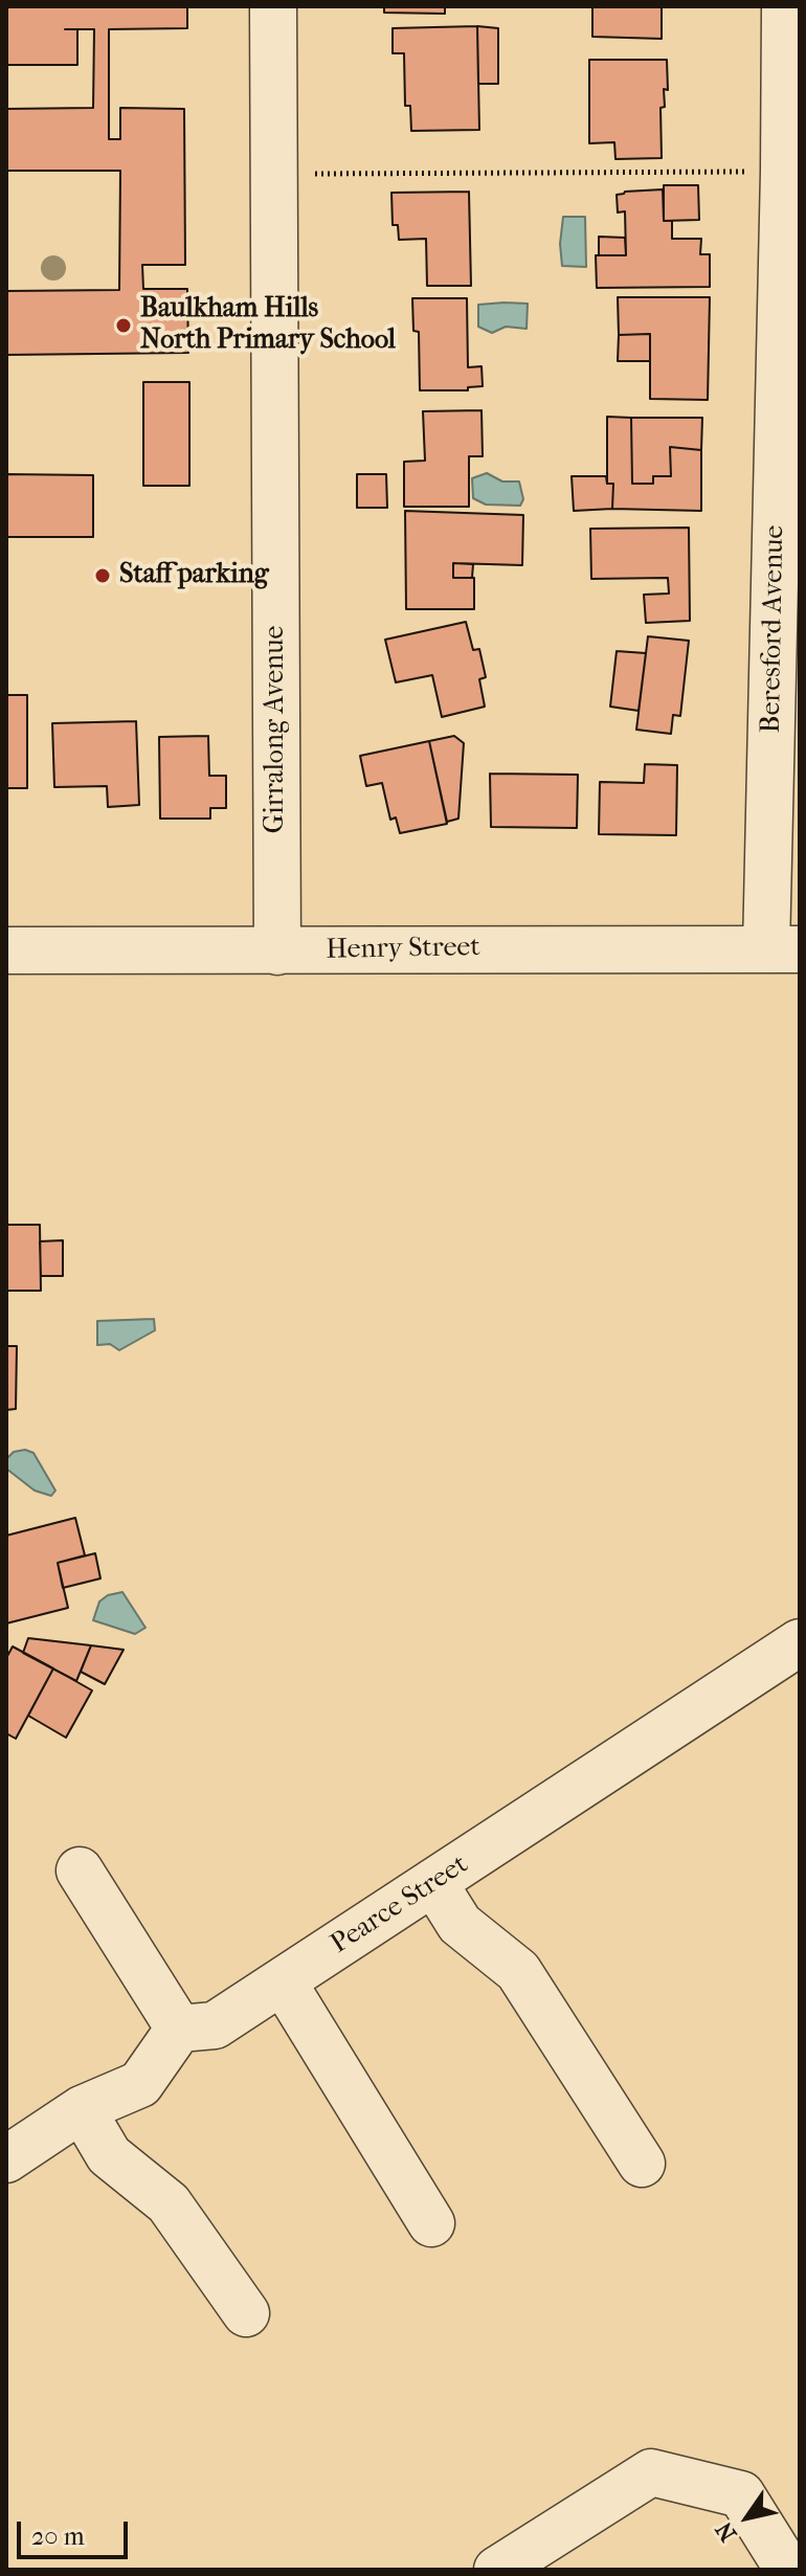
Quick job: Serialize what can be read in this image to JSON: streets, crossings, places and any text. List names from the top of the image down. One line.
{"streets":{"street":["Beresford Avenue","Girralong Avenue","Henry Street","Pearce Street"]},"crossings":[["Beresford Avenue","Henry Street"],["Girralong Avenue","Henry Street"]],"places":["Baulkham Hills North Primary School","Staff parking"],"scale_bar":"20 m","north":"bottom left"}
